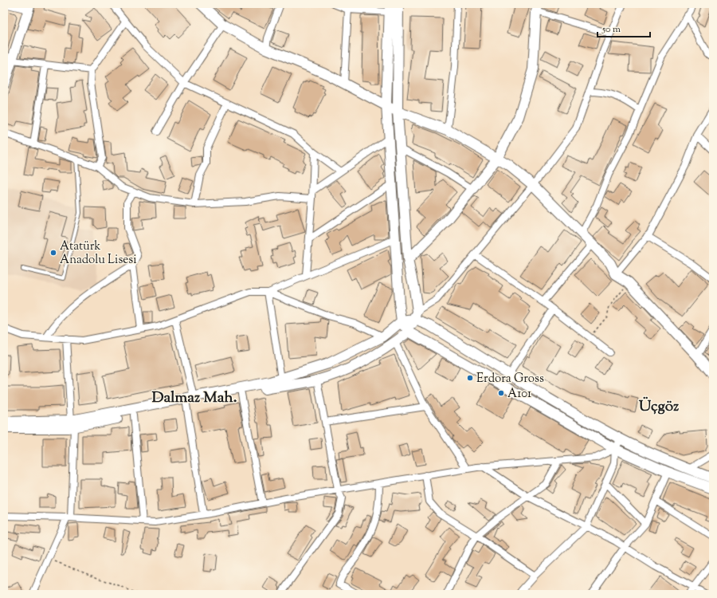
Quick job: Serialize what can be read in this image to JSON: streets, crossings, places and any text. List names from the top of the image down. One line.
{"districts":["Dalmaz Mah.","Üçgöz"],"places":["Atatürk Anadolu Lisesi","Erdora Gross","A101"],"scale_bar":"50 m"}
